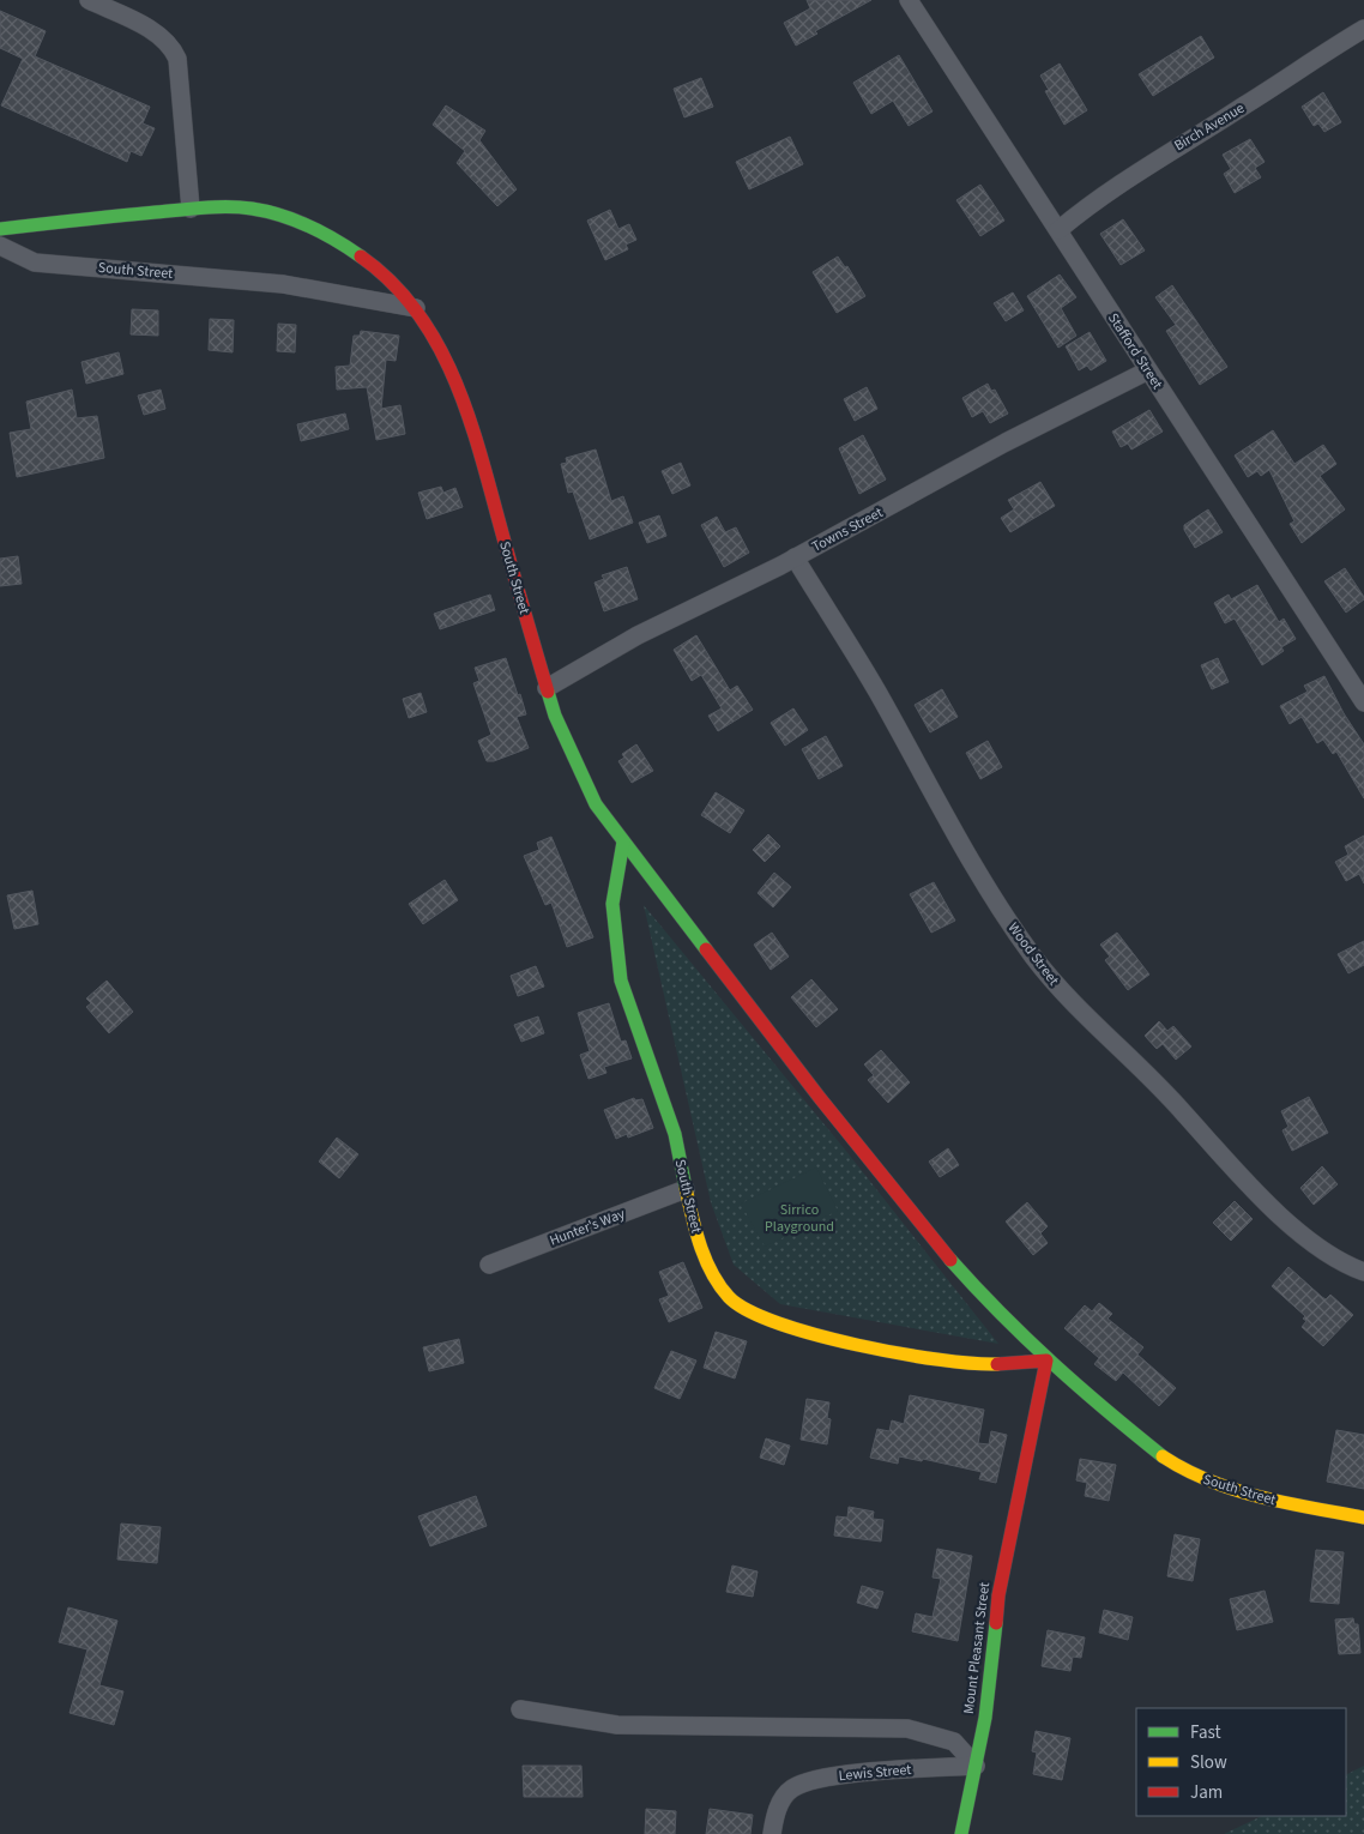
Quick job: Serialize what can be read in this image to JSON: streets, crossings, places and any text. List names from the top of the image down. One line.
{"streets":{"street":["Birch Avenue","South Street","Stafford Street","Towns Street","Wood Street","Hunter's Way","Mount Pleasant Street","Lewis Street"]},"crossings":[["Birch Avenue","Stafford Street"],["South Street","Towns Street"],["South Street","Hunter's Way"],["South Street","Mount Pleasant Street"],["Stafford Street","Towns Street"],["Towns Street","Wood Street"],["Mount Pleasant Street","Lewis Street"]],"parks":["Sirrico Playground"],"legend":["Fast","Slow","Jam"]}
